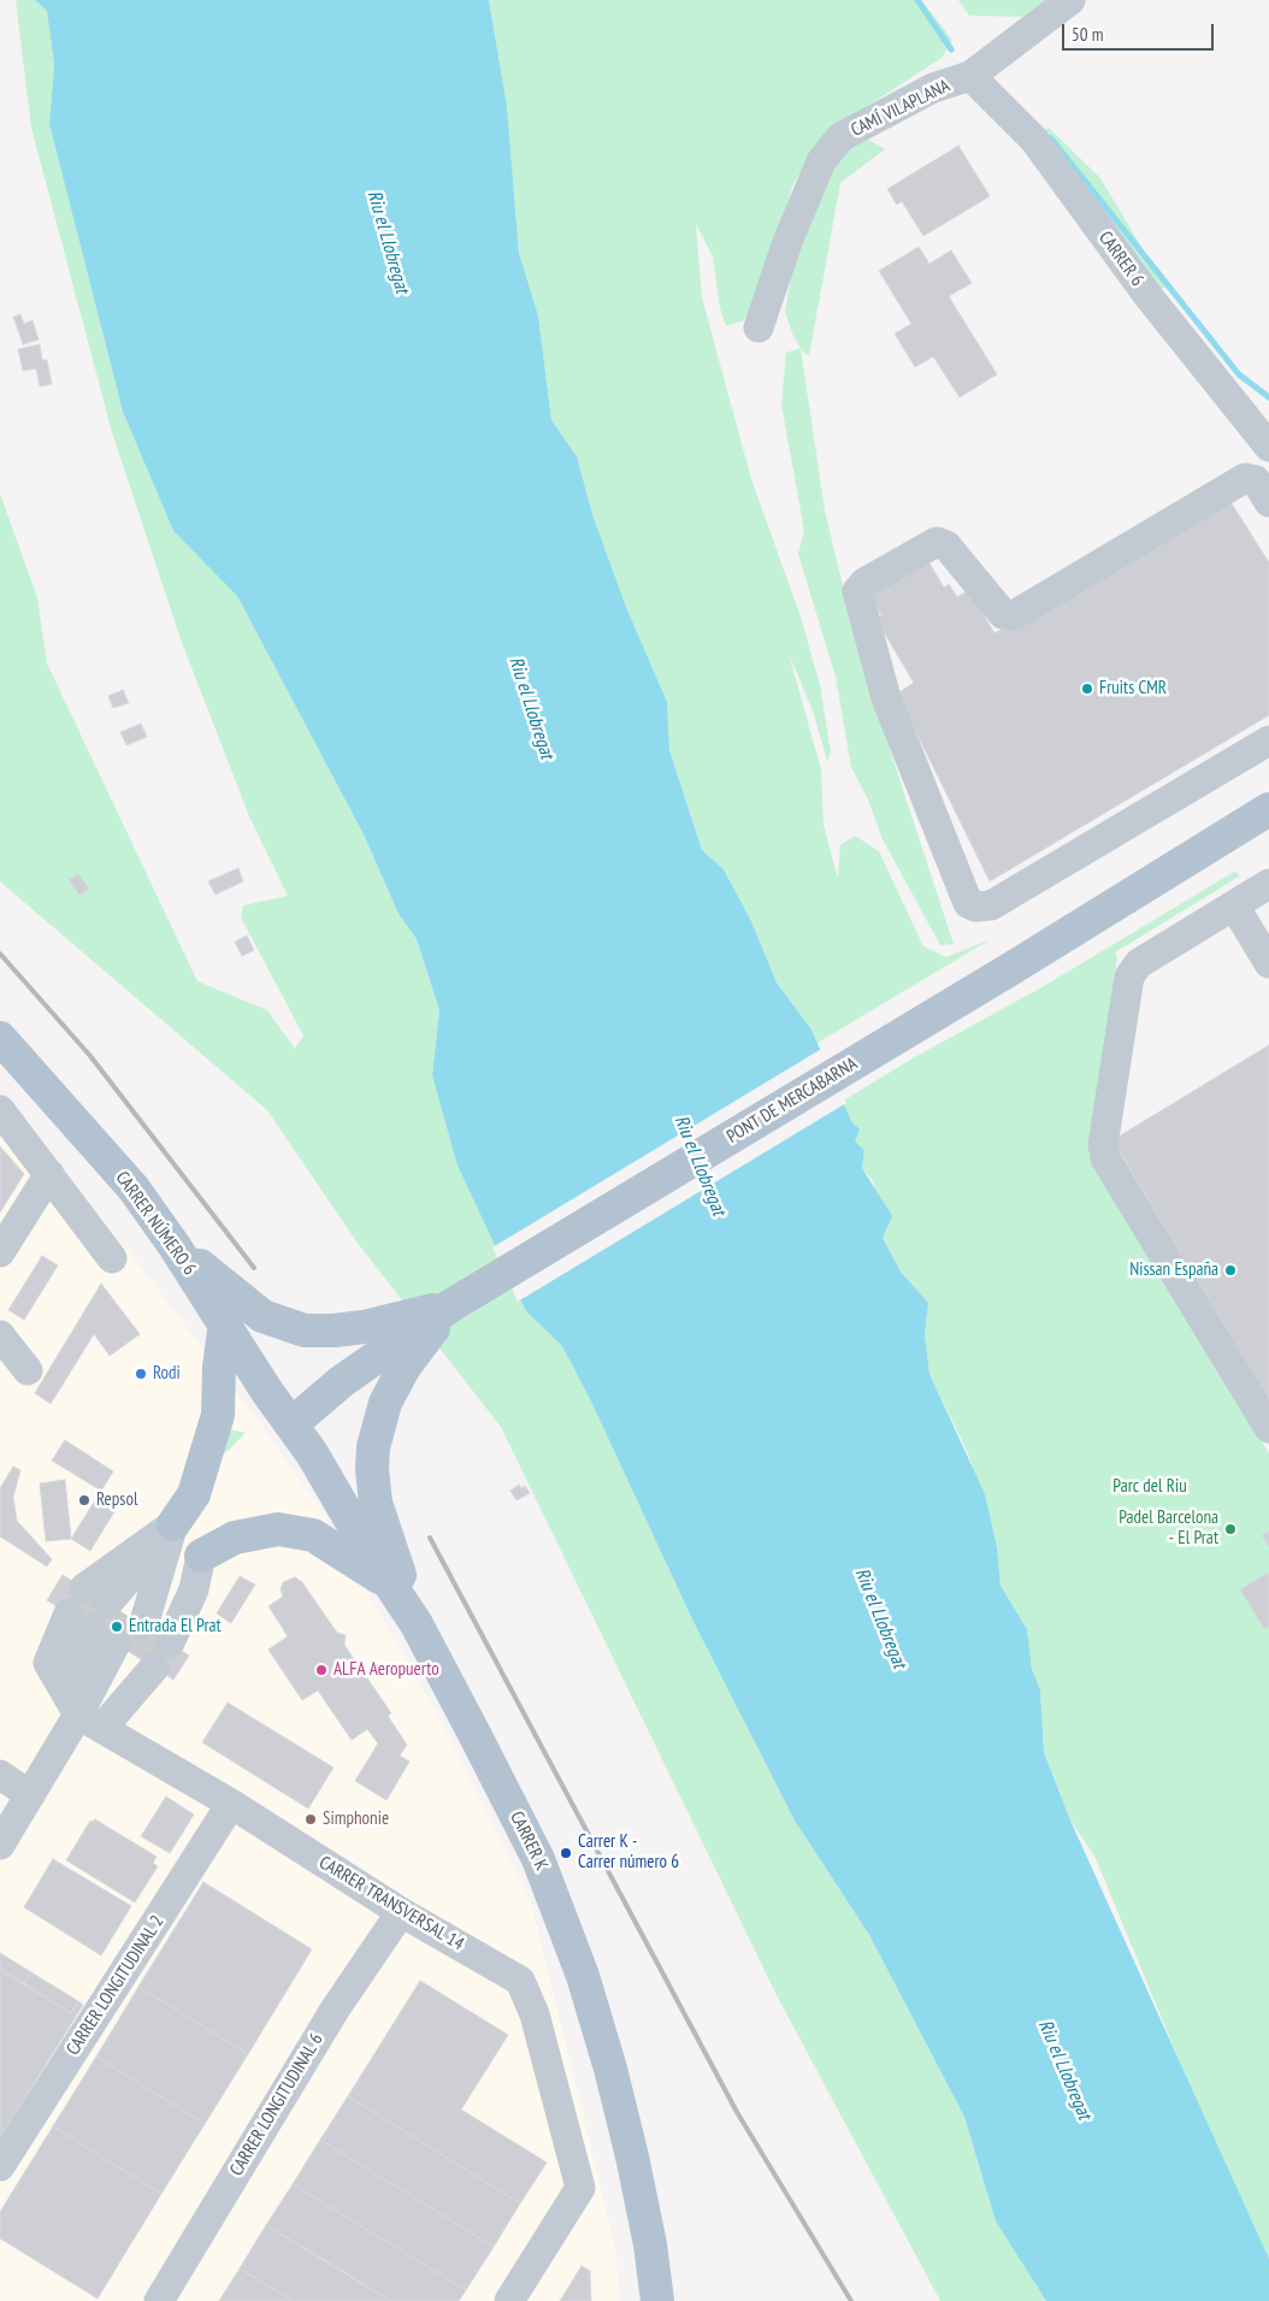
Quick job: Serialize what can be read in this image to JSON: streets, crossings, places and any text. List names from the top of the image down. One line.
{"streets":{"main road":["PONT DE MERCABARNA","CARRER NÚMERO 6","CARRER K"],"street":["CAMÍ VILAPLANA","CARRER 6","CARRER TRANSVERSAL 14","CARRER LONGITUDINAL 2","CARRER LONGITUDINAL 6"]},"crossings":[["CAMÍ VILAPLANA","CARRER 6"],["CARRER NÚMERO 6","CARRER K"],["CARRER TRANSVERSAL 14","CARRER LONGITUDINAL 2"],["CARRER TRANSVERSAL 14","CARRER LONGITUDINAL 6"]],"water":["Riu el Llobregat"],"parks":["Parc del Riu"],"places":["Fruits CMR","Nissan España","Rodi","Repsol","Padel Barcelona - El Prat","Entrada El Prat","ALFA Aeropuerto","Simphonie","Carrer K - Carrer número 6"],"scale_bar":"50 m"}
